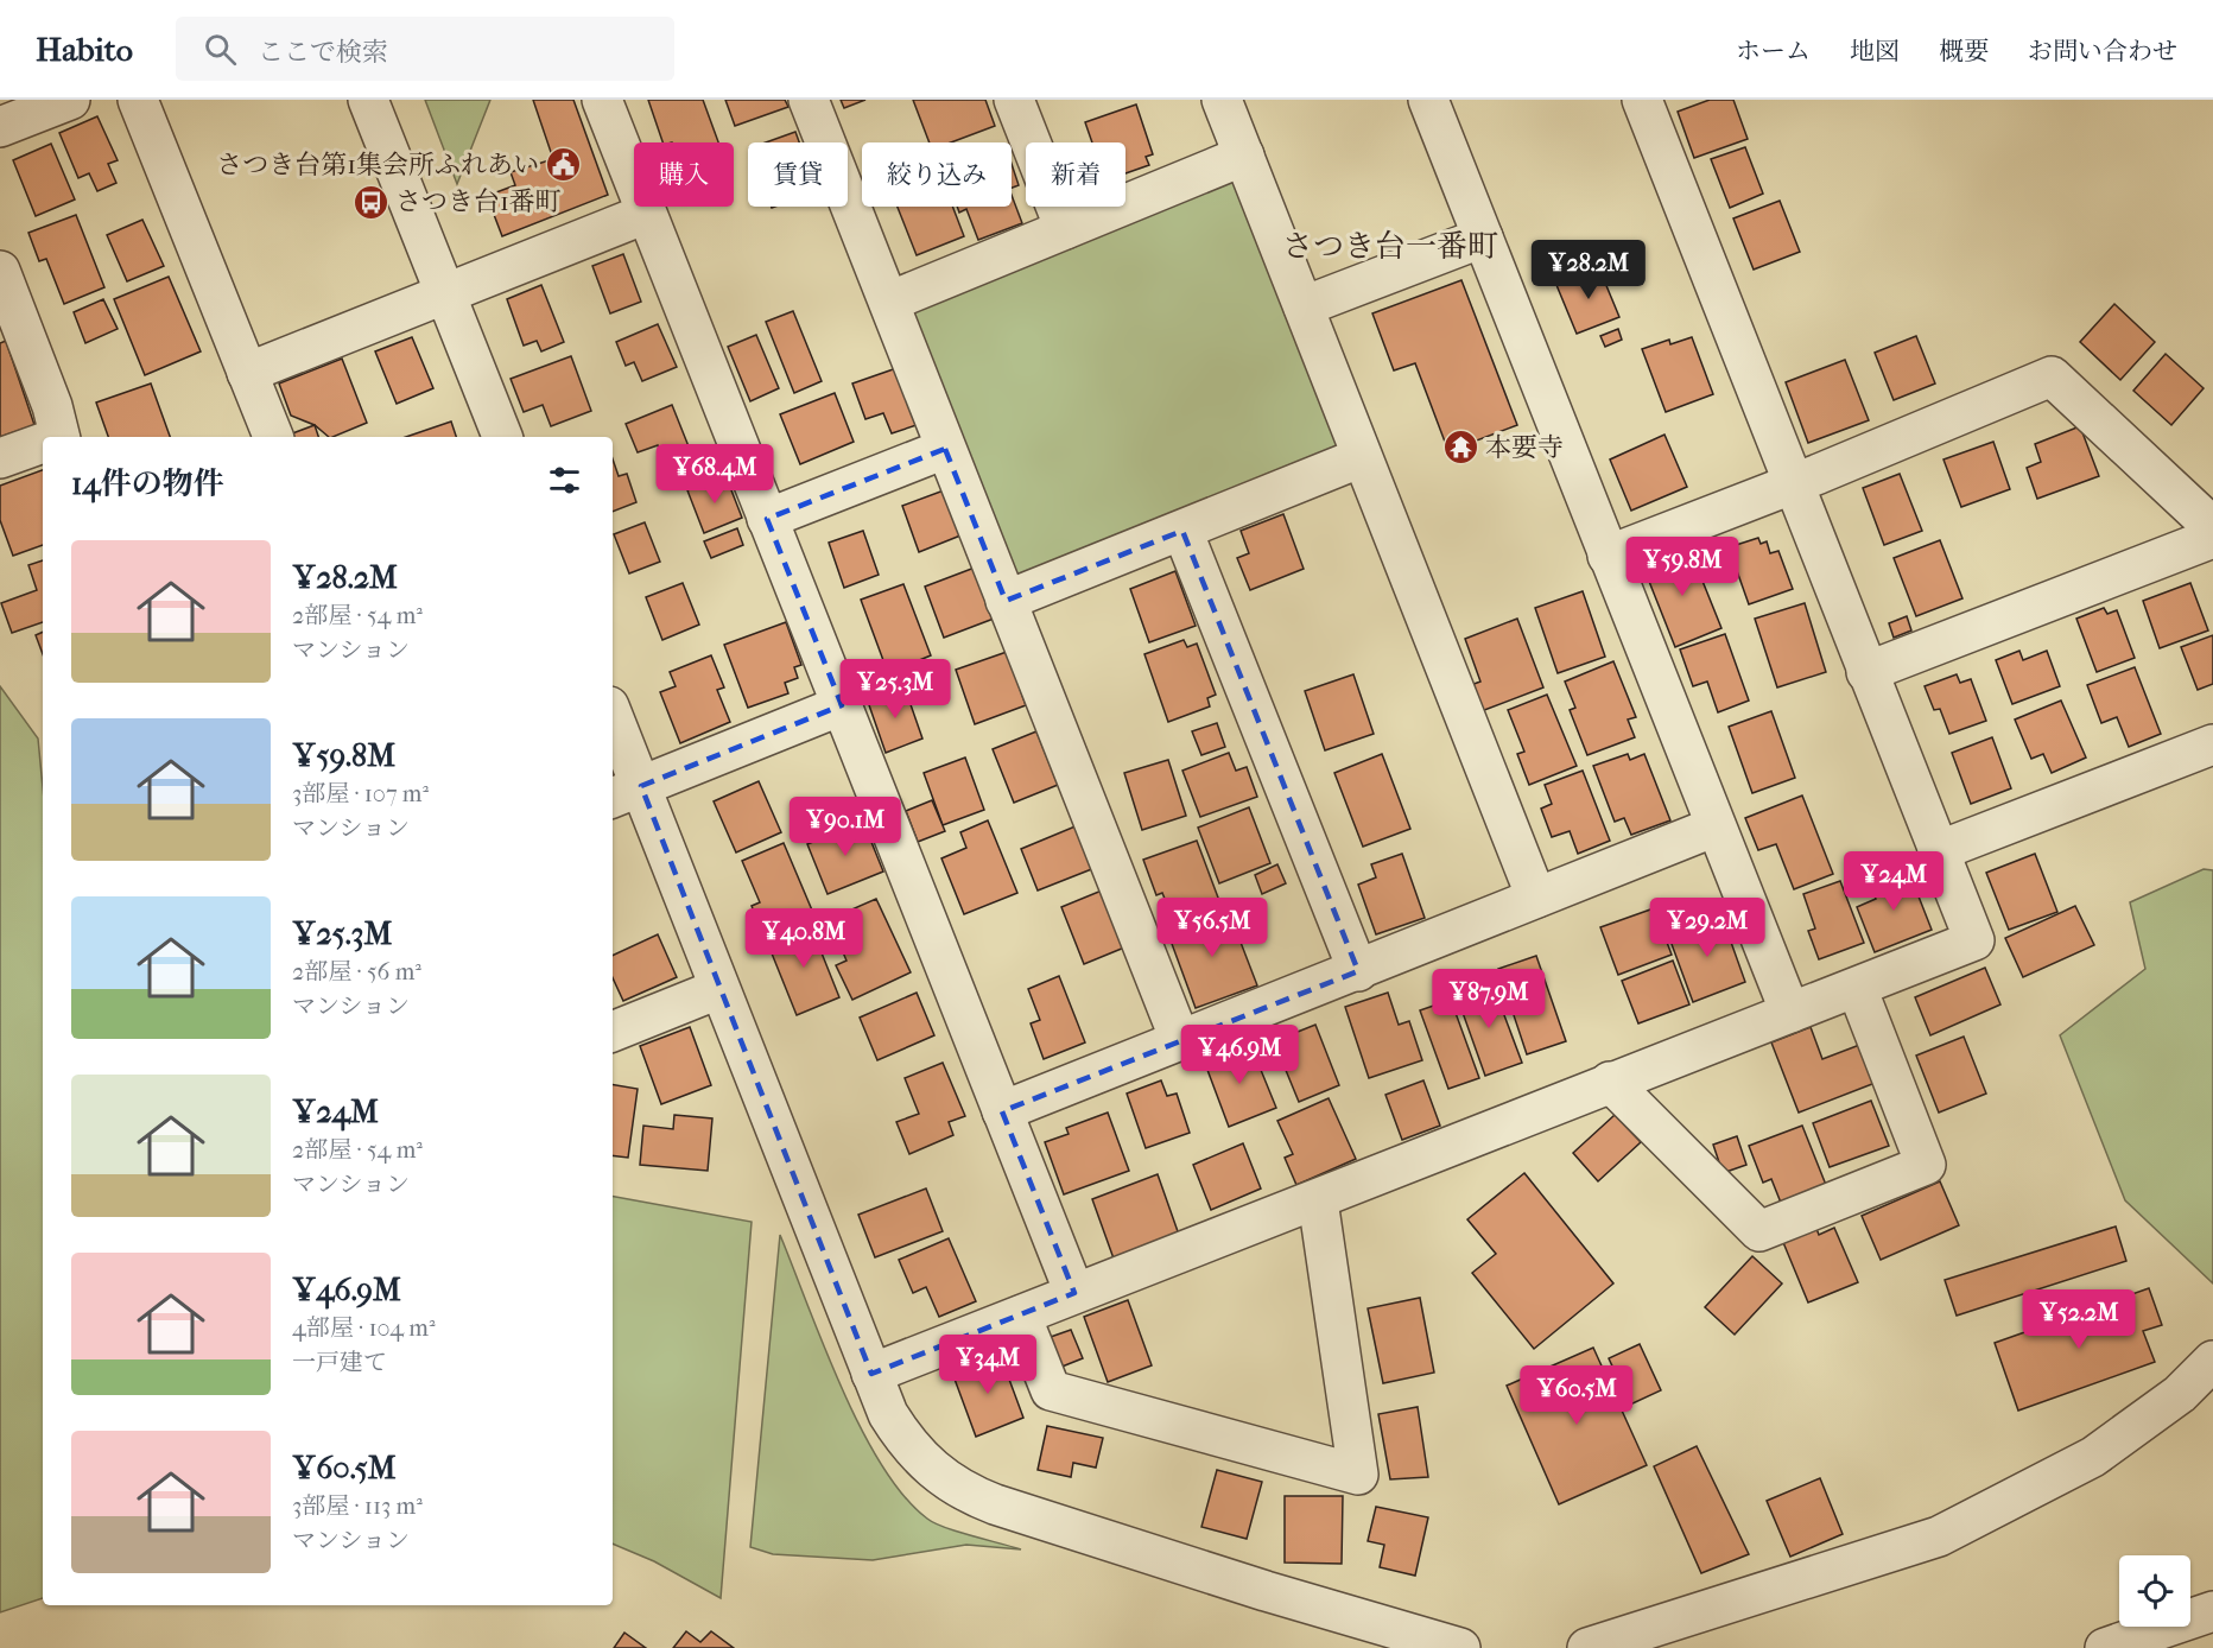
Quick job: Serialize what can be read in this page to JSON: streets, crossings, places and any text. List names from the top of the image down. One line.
{"districts":["さつき台一番町"],"places":{"public building":["さつき台第1集会所ふれあい"],"bus stop":["さつき台1番町"],"temple":["本要寺"]},"page":{"header":"Habito","search":"ここで検索","nav":["ホーム","地図","概要","お問い合わせ"],"chip":["購入","賃貸","絞り込み","新着"],"price":["¥28.2M","¥68.4M","¥59.8M","¥25.3M","¥90.1M","¥24M","¥56.5M","¥29.2M","¥40.8M","¥87.9M","¥46.9M","¥52.2M","¥34M","¥60.5M"],"heading":"14件の物件","list":[{"name":"¥28.2M","note":"2部屋 · 54 m² · マンション"},{"name":"¥59.8M","note":"3部屋 · 107 m² · マンション"},{"name":"¥25.3M","note":"2部屋 · 56 m² · マンション"},{"name":"¥24M","note":"2部屋 · 54 m² · マンション"},{"name":"¥46.9M","note":"4部屋 · 104 m² · 一戸建て"},{"name":"¥60.5M","note":"3部屋 · 113 m² · マンション"}]}}
